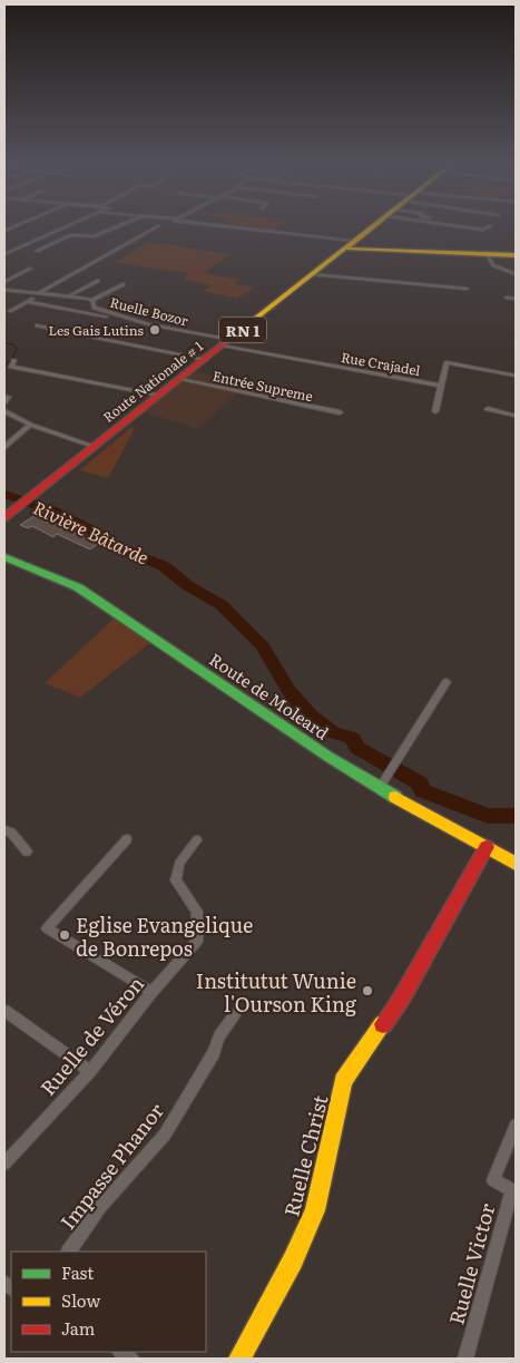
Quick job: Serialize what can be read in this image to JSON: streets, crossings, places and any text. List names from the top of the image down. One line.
{"streets":{"main road":["RN 1","Route Nationale # 1","Route de Moleard","Ruelle Christ"],"street":["Ruelle Bozor","Rue Crajadel","Entrée Supreme","Ruelle de Véron","Impasse Phanor","Ruelle Victor"]},"crossings":[["Ruelle Bozor","Rue Crajadel"],["Ruelle Bozor","Route Nationale # 1"],["Rue Crajadel","Route Nationale # 1"],["Route Nationale # 1","Entrée Supreme"],["Route de Moleard","Ruelle Christ"]],"water":["Rivière Bâtarde"],"places":["Les Gais Lutins","Eglise Evangelique de Bonrepos","Institutut Wunie l'Ourson King"],"legend":["Fast","Slow","Jam"]}
